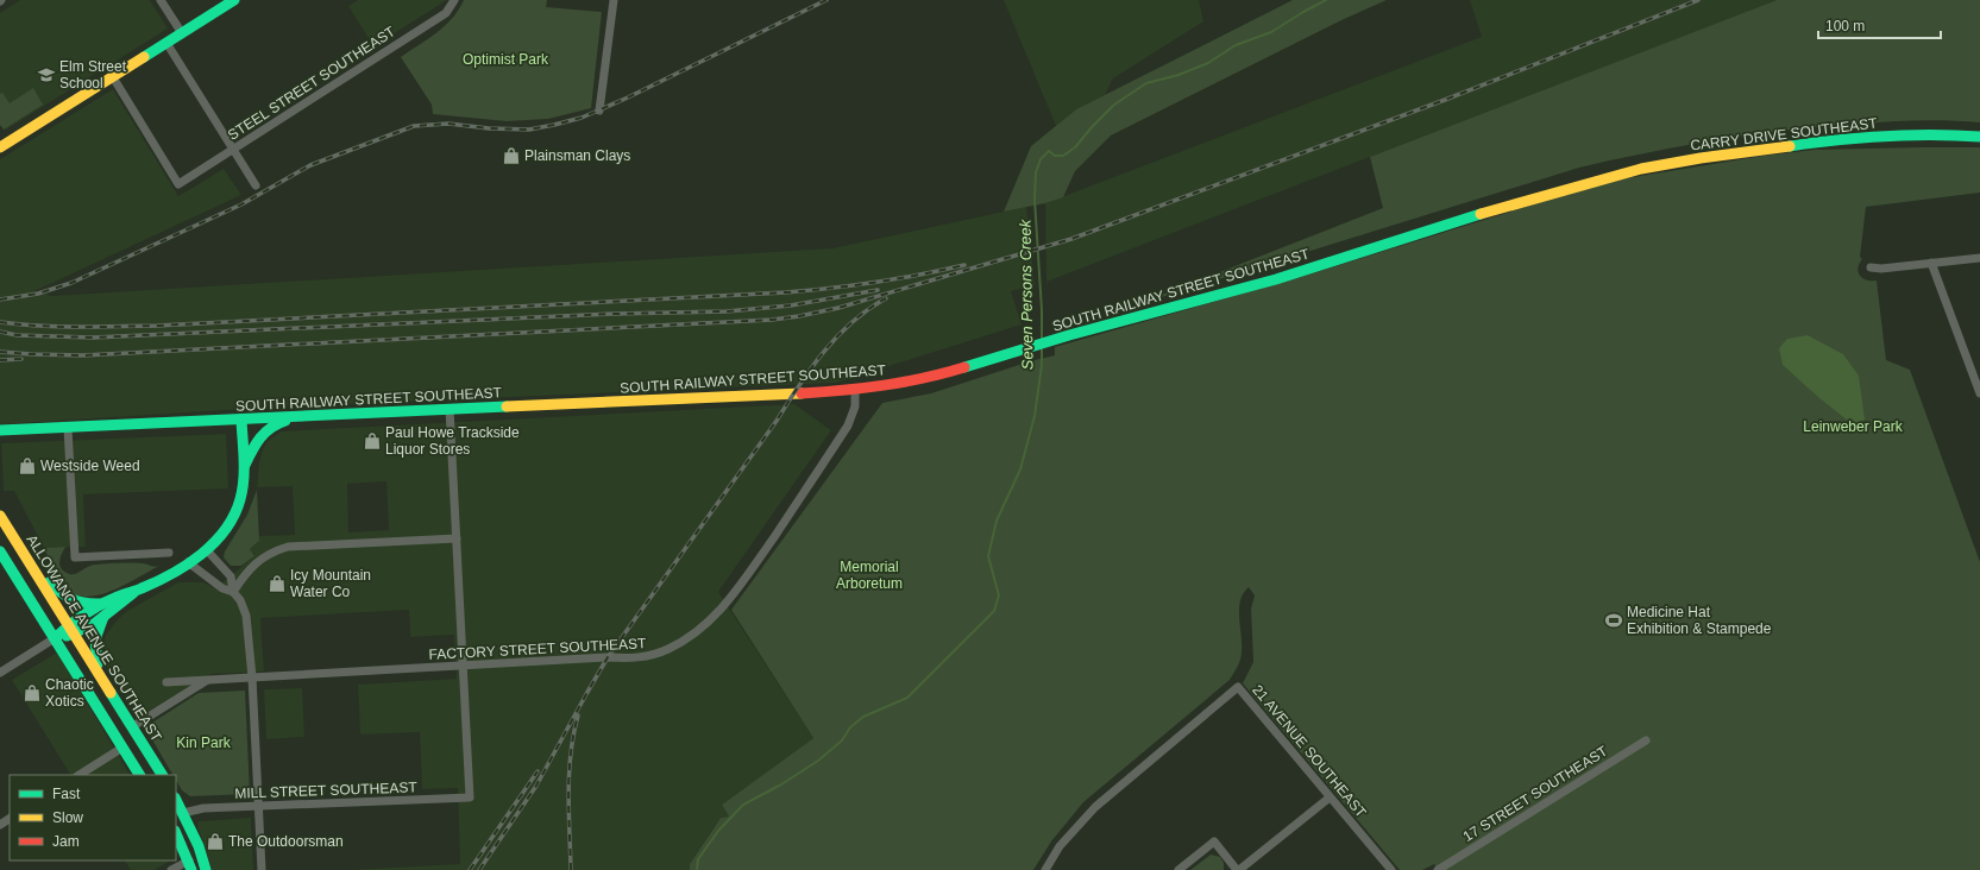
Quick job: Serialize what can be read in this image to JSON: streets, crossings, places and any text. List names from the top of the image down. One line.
{"streets":{"street":["STEEL STREET SOUTHEAST","CARRY DRIVE SOUTHEAST","SOUTH RAILWAY STREET SOUTHEAST","ALLOWANCE AVENUE SOUTHEAST","FACTORY STREET SOUTHEAST","21 AVENUE SOUTHEAST","MILL STREET SOUTHEAST","17 STREET SOUTHEAST"]},"crossings":[["CARRY DRIVE SOUTHEAST","SOUTH RAILWAY STREET SOUTHEAST"],["SOUTH RAILWAY STREET SOUTHEAST","FACTORY STREET SOUTHEAST"],["FACTORY STREET SOUTHEAST","MILL STREET SOUTHEAST"]],"water":["Seven Persons Creek"],"parks":["Optimist Park","Leinweber Park","Memorial Arboretum","Kin Park"],"places":{"school or university":["Elm Street School"],"shop":["Plainsman Clays","Paul Howe Trackside Liquor Stores","Westside Weed","Icy Mountain Water Co","Chaotic Xotics","The Outdoorsman"],"sports":["Medicine Hat Exhibition & Stampede"]},"legend":["Fast","Slow","Jam"],"scale_bar":"100 m"}
